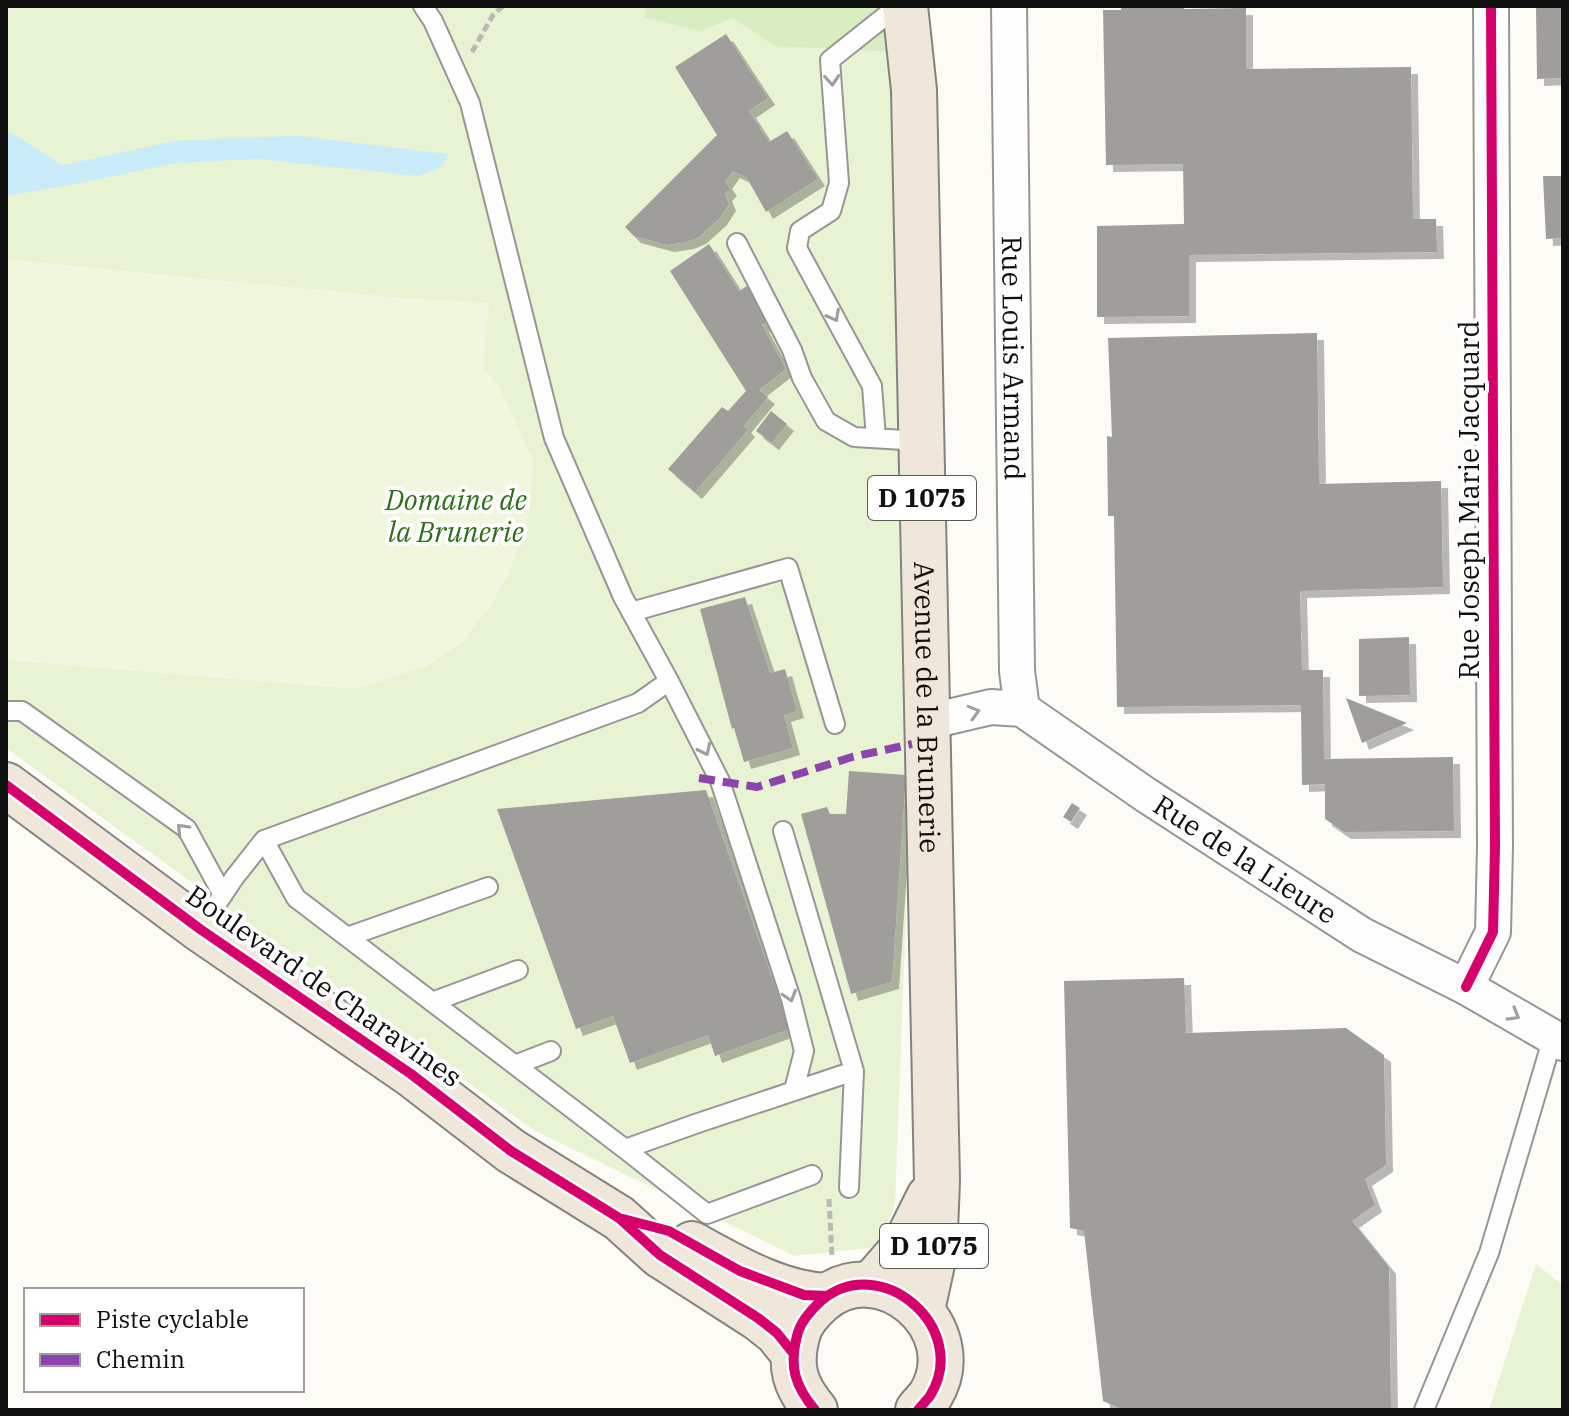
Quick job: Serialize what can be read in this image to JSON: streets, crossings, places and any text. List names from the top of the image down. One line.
{"streets":{"main road":["D 1075","Avenue de la Brunerie","Boulevard de Charavines"],"street":["Rue Louis Armand","Rue Joseph Marie Jacquard","Rue de la Lieure"]},"crossings":[["Rue Louis Armand","Rue de la Lieure"],["Rue Joseph Marie Jacquard","Rue de la Lieure"]],"parks":["Domaine de la Brunerie"],"legend":["Piste cyclable","Chemin"]}
